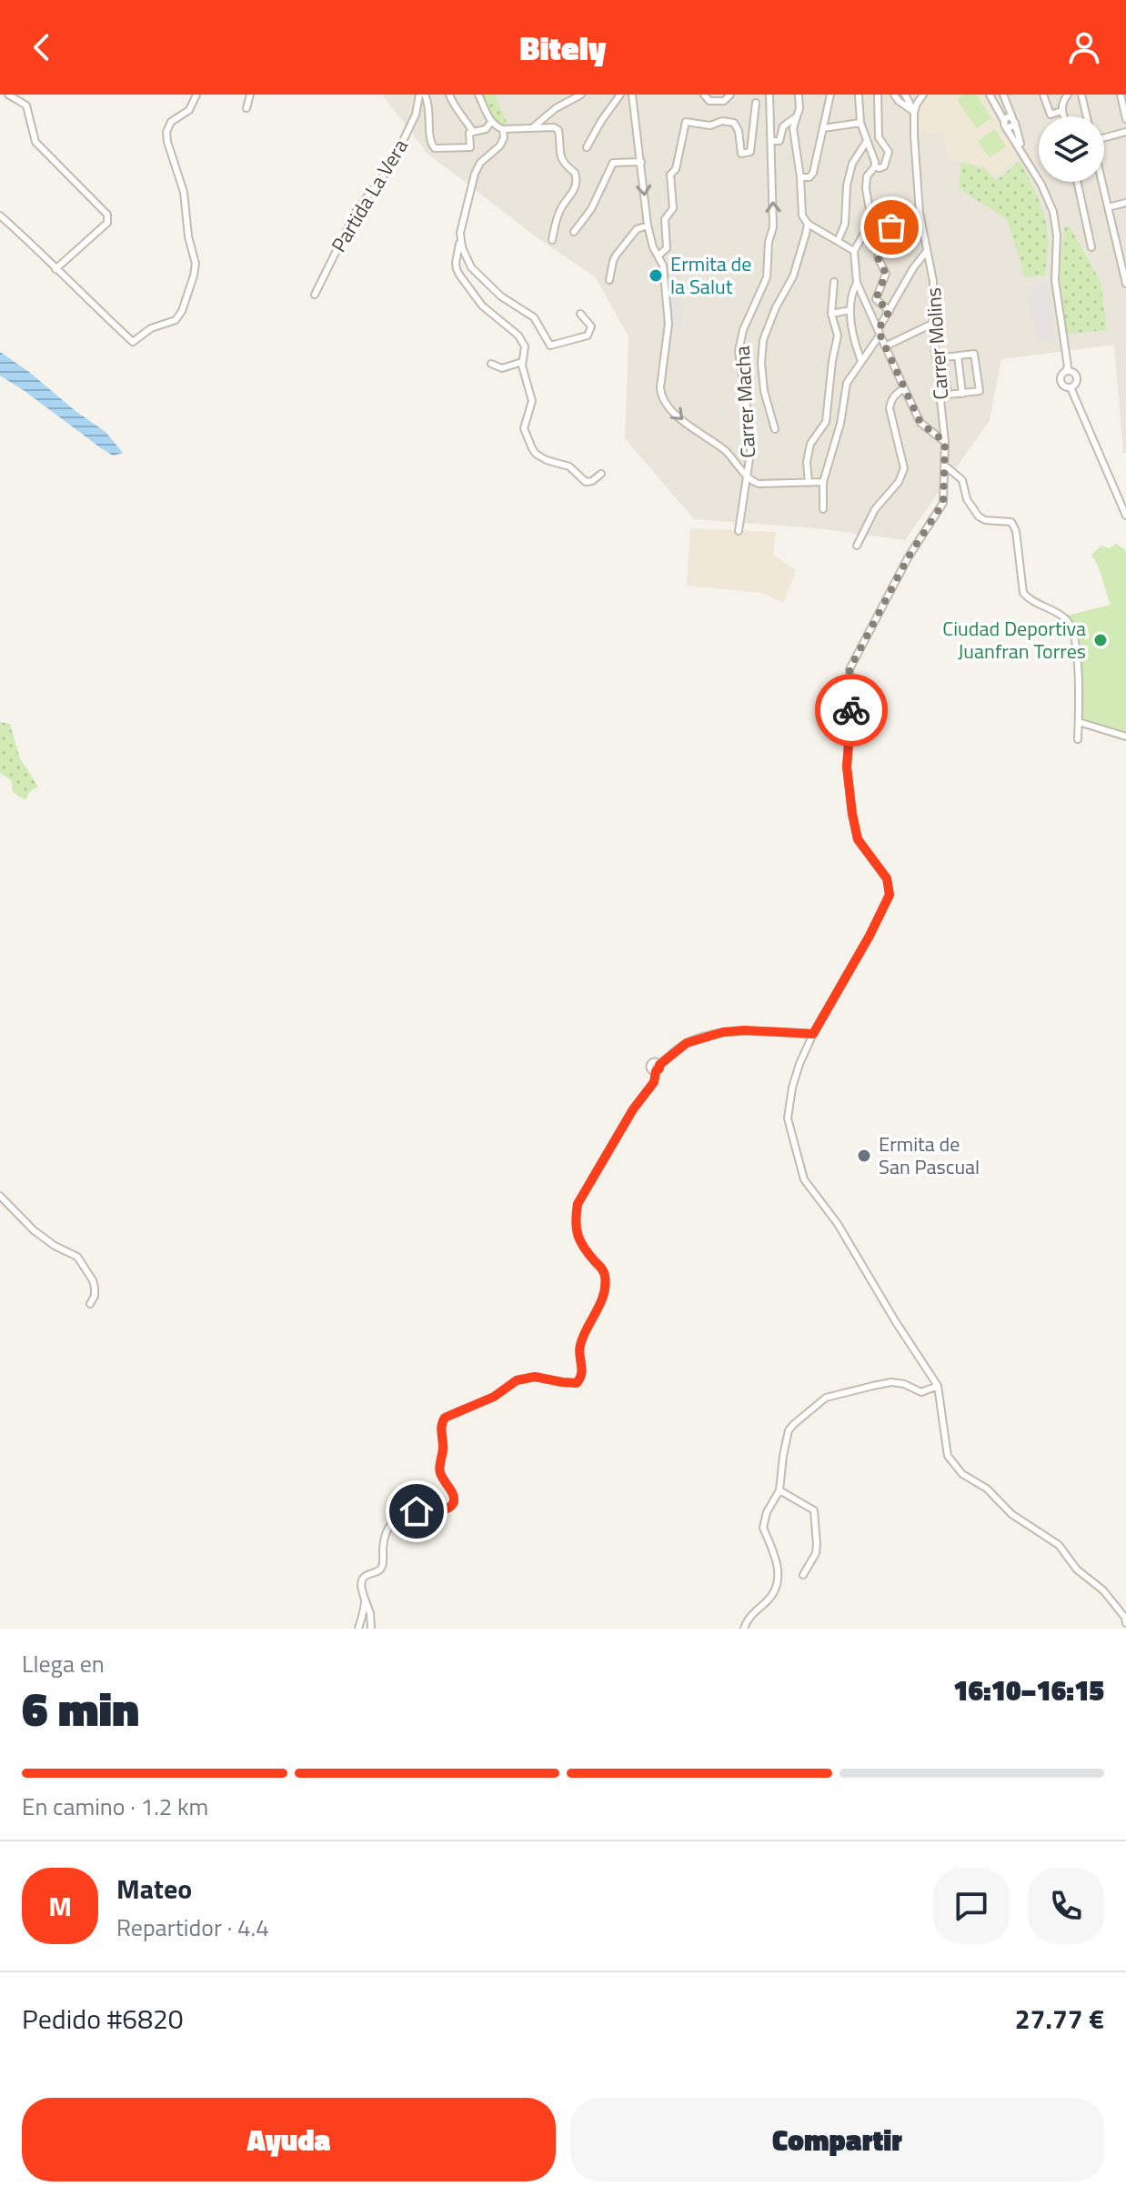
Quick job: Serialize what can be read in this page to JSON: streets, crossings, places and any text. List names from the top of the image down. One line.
{"streets":{"street":["Partida La Vera","Carrer Molins","Carrer Macha"]},"places":["Ermita de la Salut","Ciudad Deportiva Juanfran Torres","Ermita de San Pascual"],"page":{"header":"Bitely","heading":["6 min","Llega en","16:10–16:15"],"panel":["Mateo","Repartidor · 4.4","Pedido #6820","27.77 €"],"bar":"En camino · 1.2 km","round":"M","buttons":["Ayuda","Compartir"]}}
